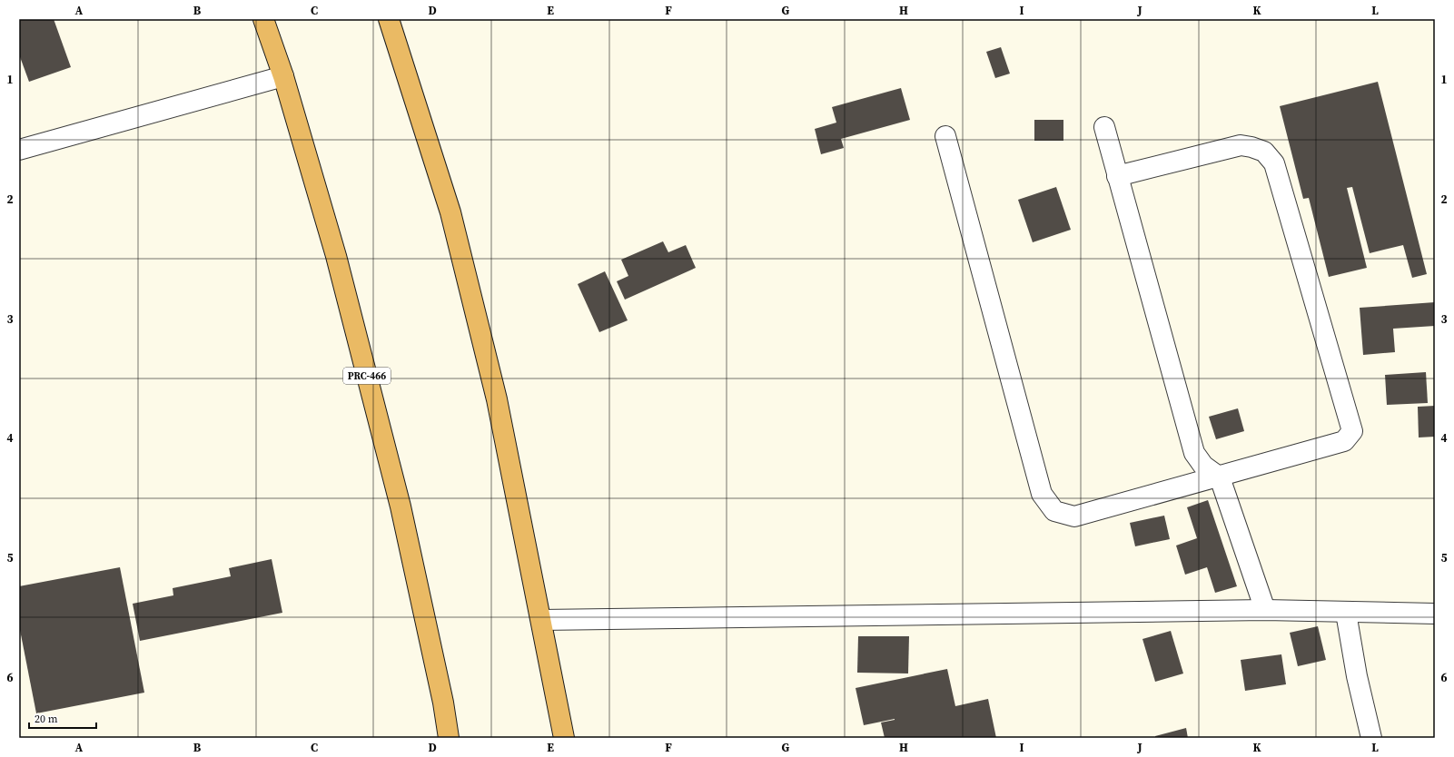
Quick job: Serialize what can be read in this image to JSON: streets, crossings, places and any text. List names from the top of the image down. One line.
{"streets":{"highway":["PRC-466"]},"scale_bar":"20 m","grid":{"columns":["A","B","C","D","E","F","G","H","I","J","K","L"],"rows":["1","2","3","4","5","6"]}}
